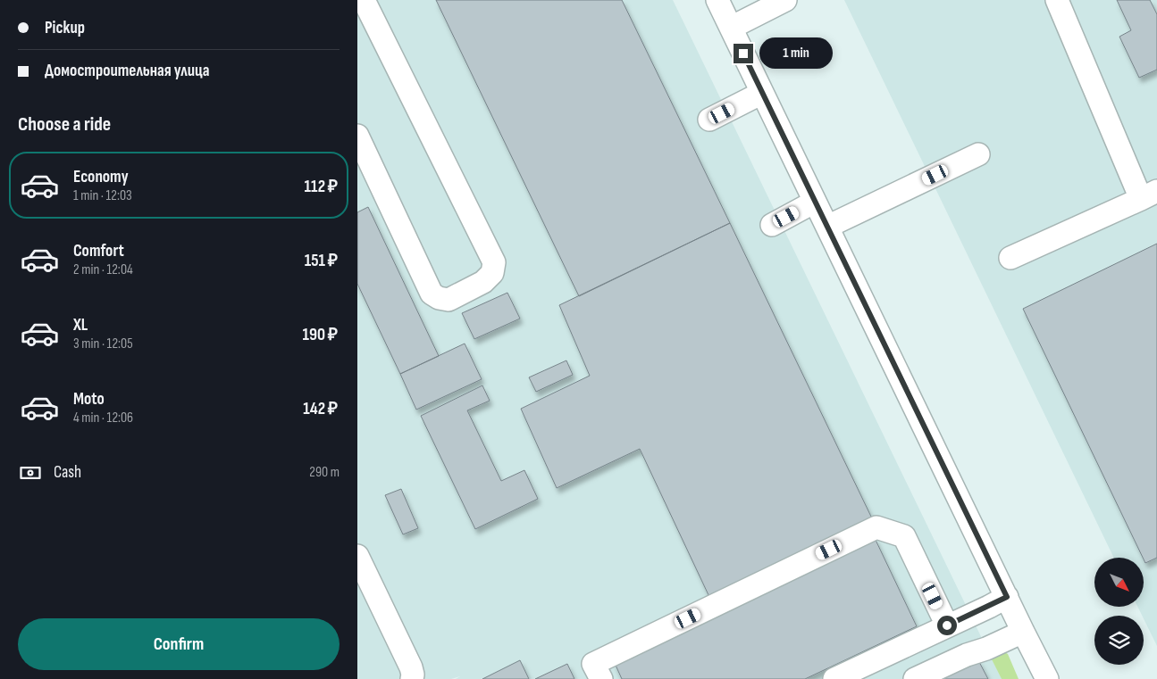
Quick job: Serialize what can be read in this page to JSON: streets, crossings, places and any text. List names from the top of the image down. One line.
{"north":"bottom right","page":{"banner":["Pickup","Домостроительная улица"],"bubble":"1 min","heading":"Choose a ride","list":[{"name":"Economy","note":"1 min · 12:03","value":"112 ₽"},{"name":"Comfort","note":"2 min · 12:04","value":"151 ₽"},{"name":"XL","note":"3 min · 12:05","value":"190 ₽"},{"name":"Moto","note":"4 min · 12:06","value":"142 ₽"}],"pay":["Cash","290 m"],"buttons":"Confirm"}}
